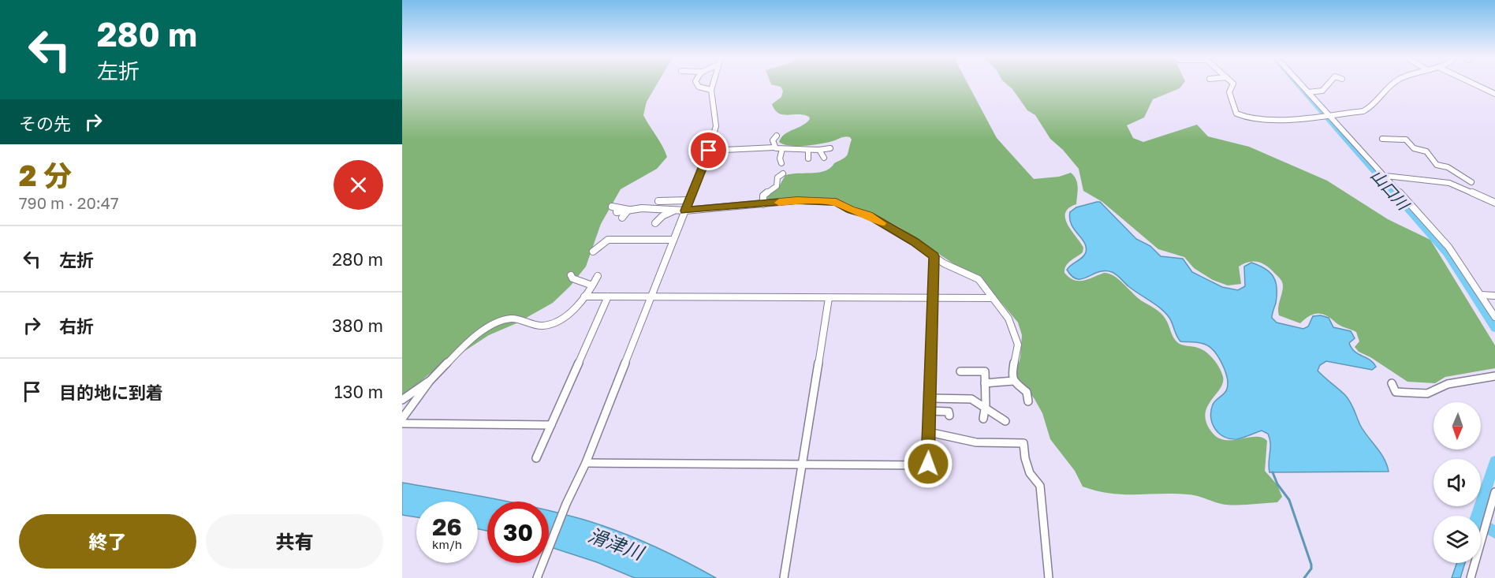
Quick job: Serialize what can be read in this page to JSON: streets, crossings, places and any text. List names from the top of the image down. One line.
{"water":["山口川","滑津川"],"north":"bottom","page":{"turn":["280 m","左折"],"then":"その先","heading":["2 分","790 m · 20:47"],"list":[{"name":"左折","value":"280 m"},{"name":"右折","value":"380 m"},{"name":"目的地に到着","value":"130 m"}],"speed":"26 km/h","limit":"30","buttons":["終了","共有"]}}
